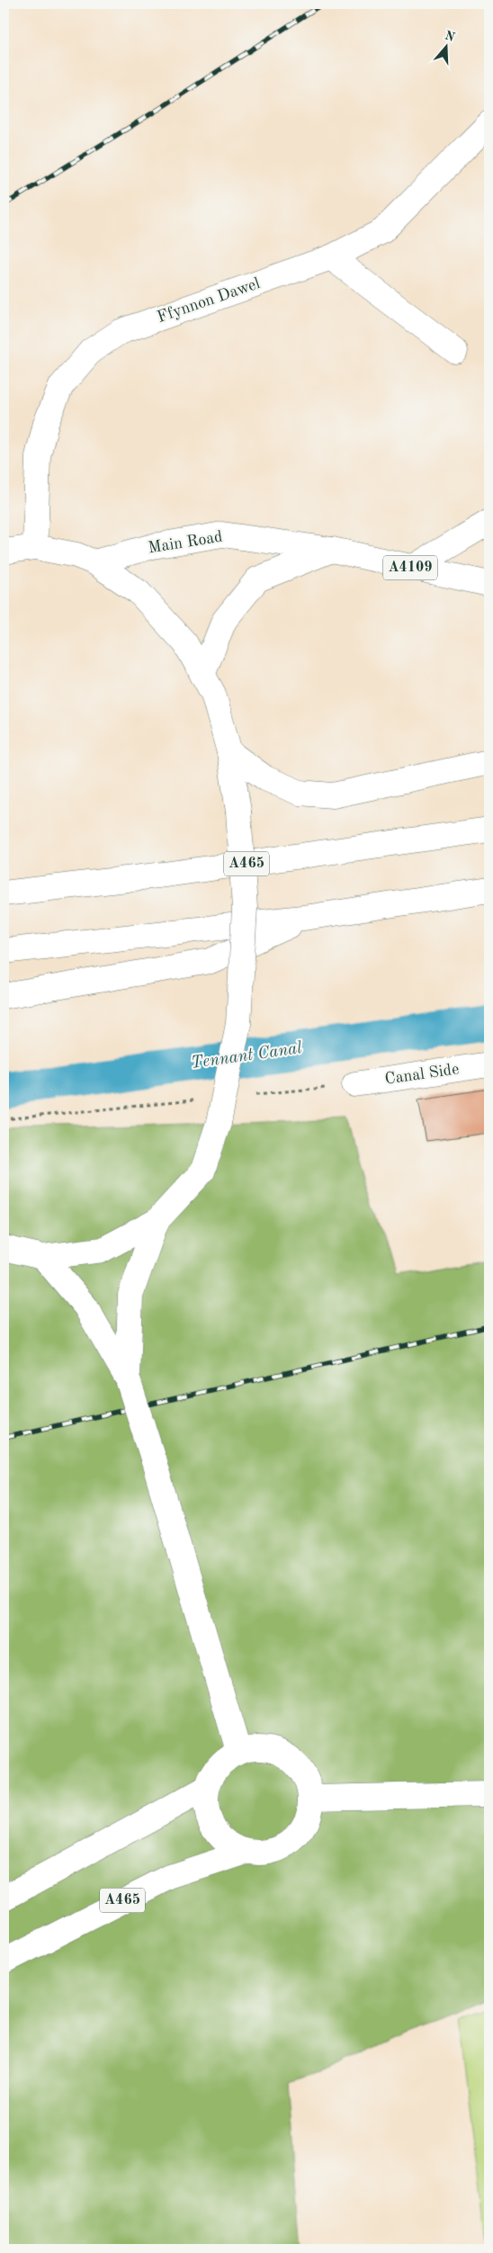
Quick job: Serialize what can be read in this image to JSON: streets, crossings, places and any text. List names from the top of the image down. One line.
{"streets":{"main road":["Ffynnon Dawel","Main Road","A4109","A465","Canal Side"]},"water":["Tennant Canal"],"north":"top"}
